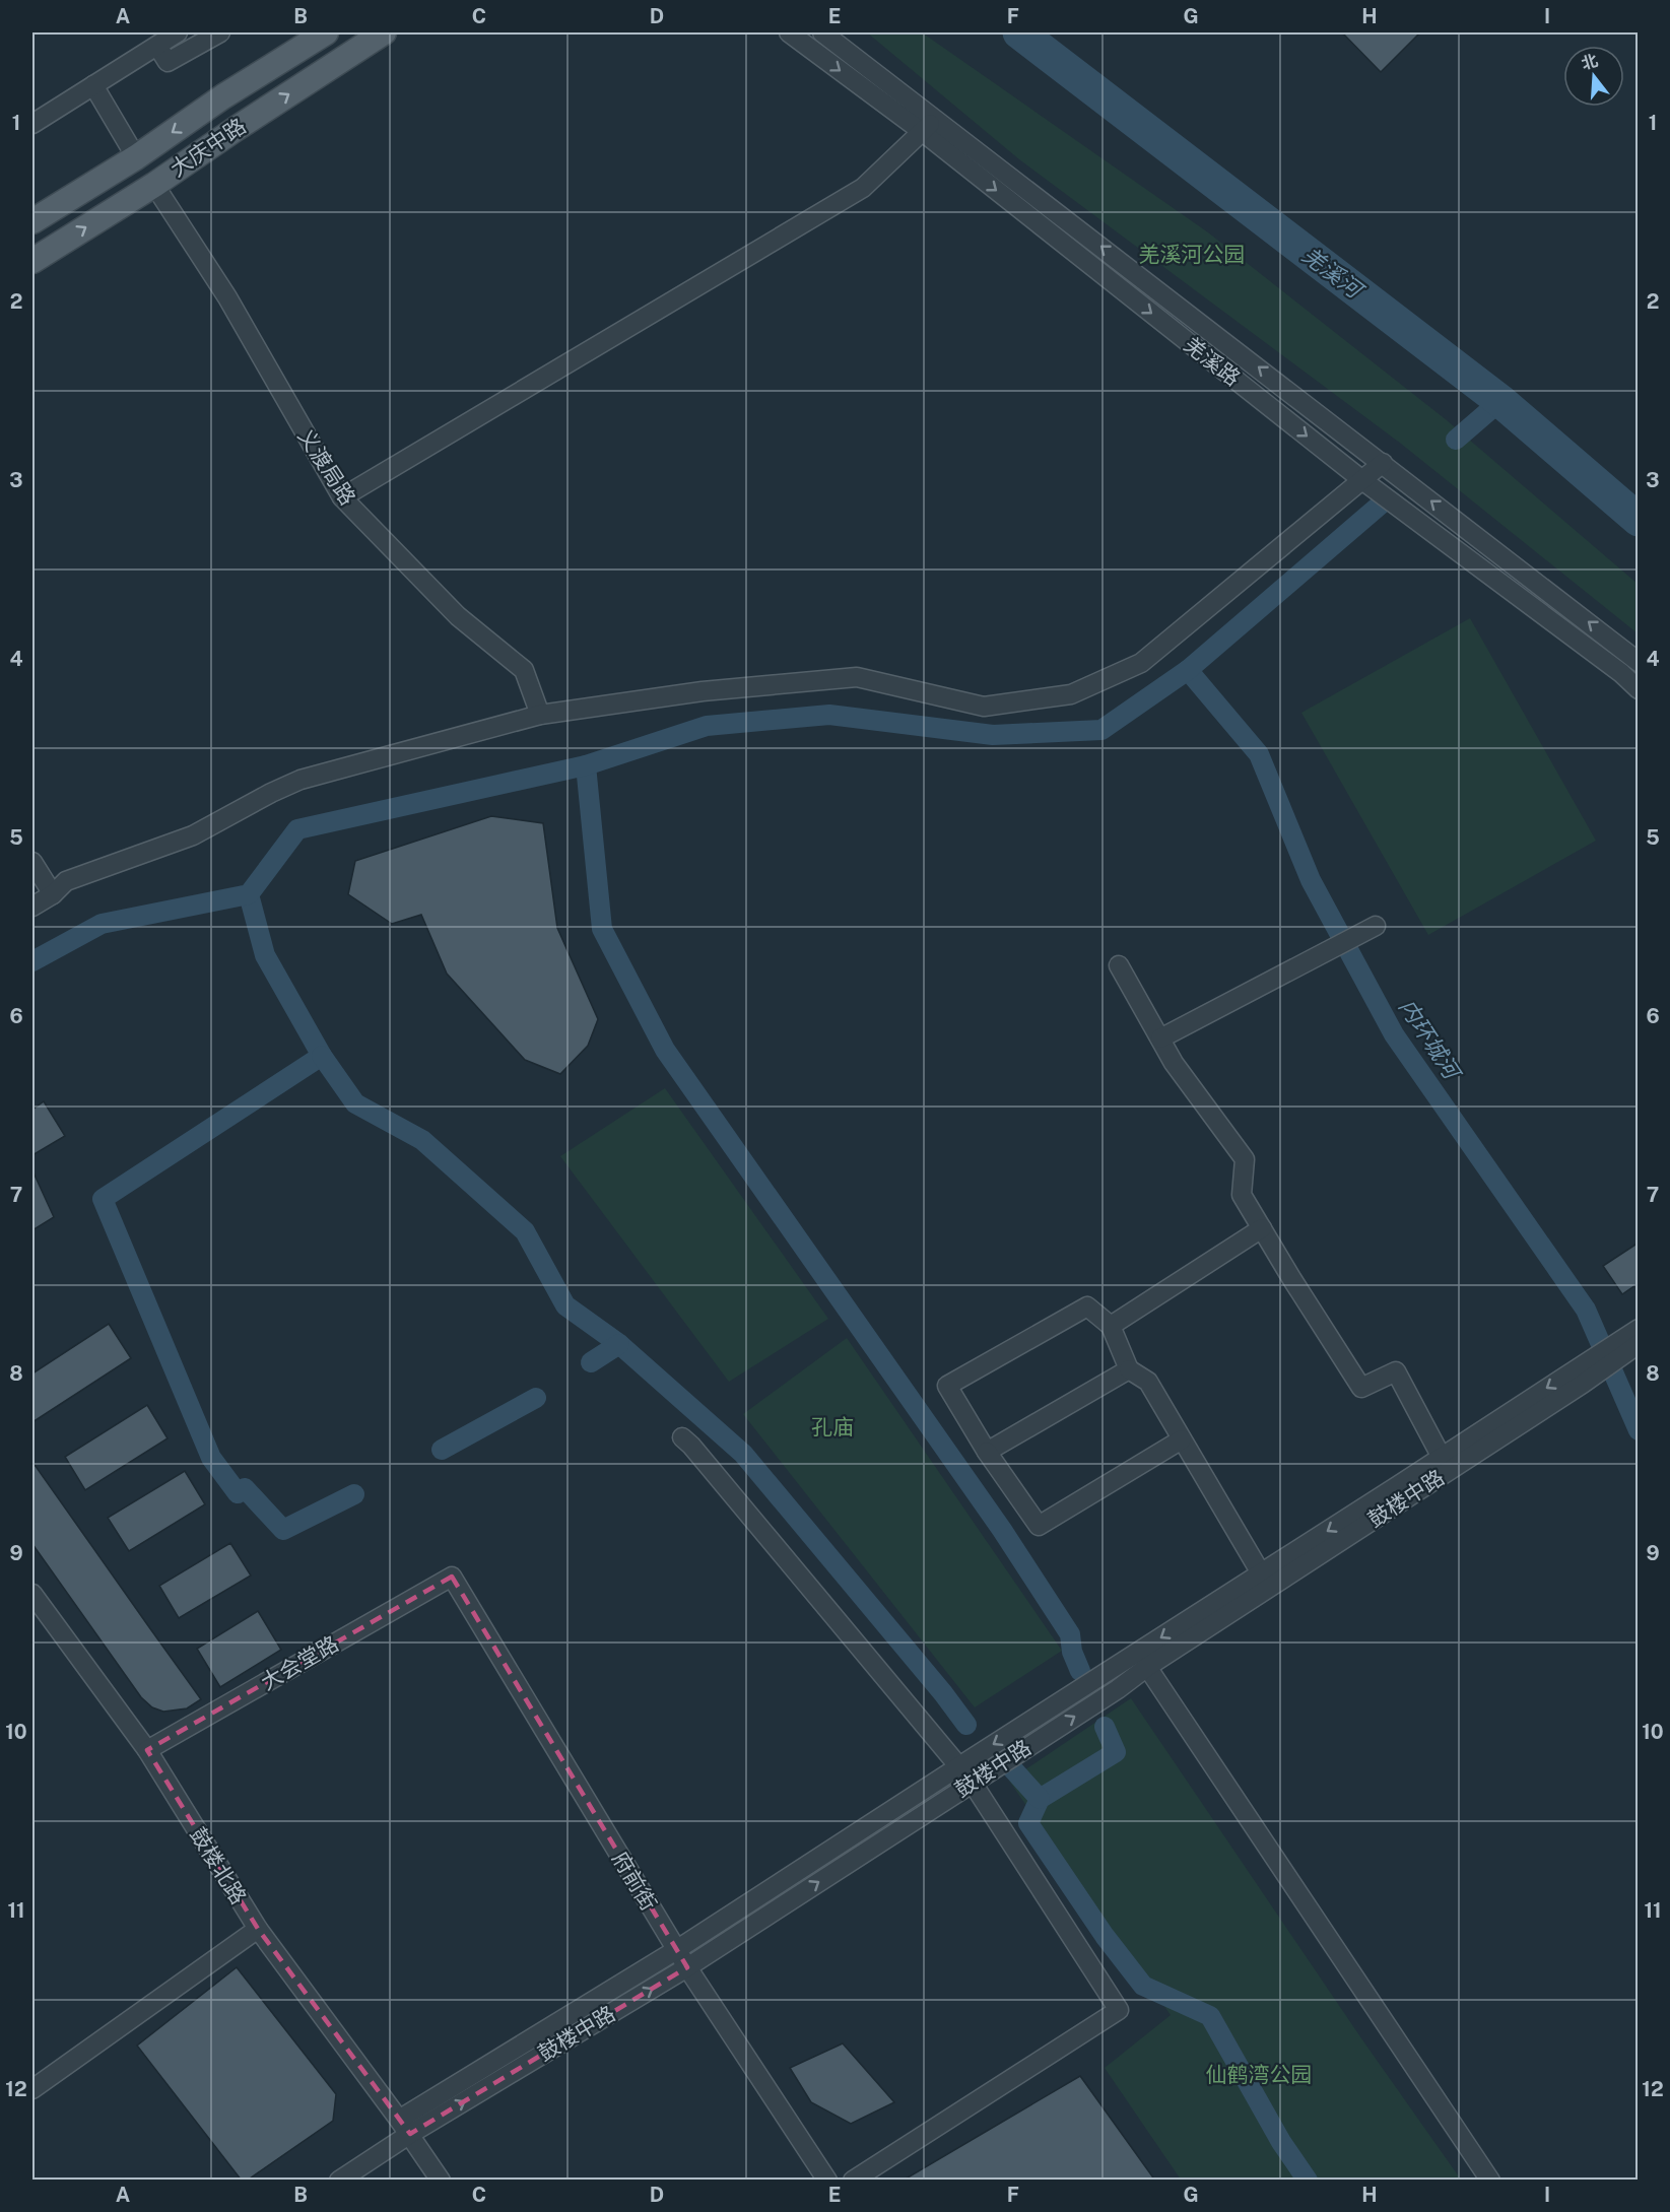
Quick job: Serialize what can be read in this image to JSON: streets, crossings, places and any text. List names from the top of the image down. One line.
{"streets":{"main road":["大庆中路"],"street":["羌溪路","义渡局路","鼓楼中路","大会堂路","鼓楼北路","府前街"]},"crossings":[["大庆中路","义渡局路"],["鼓楼中路","鼓楼北路"],["鼓楼中路","府前街"],["大会堂路","鼓楼北路"],["大会堂路","府前街"]],"water":["羌溪河","内环城河"],"parks":["羌溪河公园","孔庙","仙鹤湾公园"],"north":"top","grid":{"columns":["A","B","C","D","E","F","G","H","I"],"rows":["1","2","3","4","5","6","7","8","9","10","11","12"]}}
